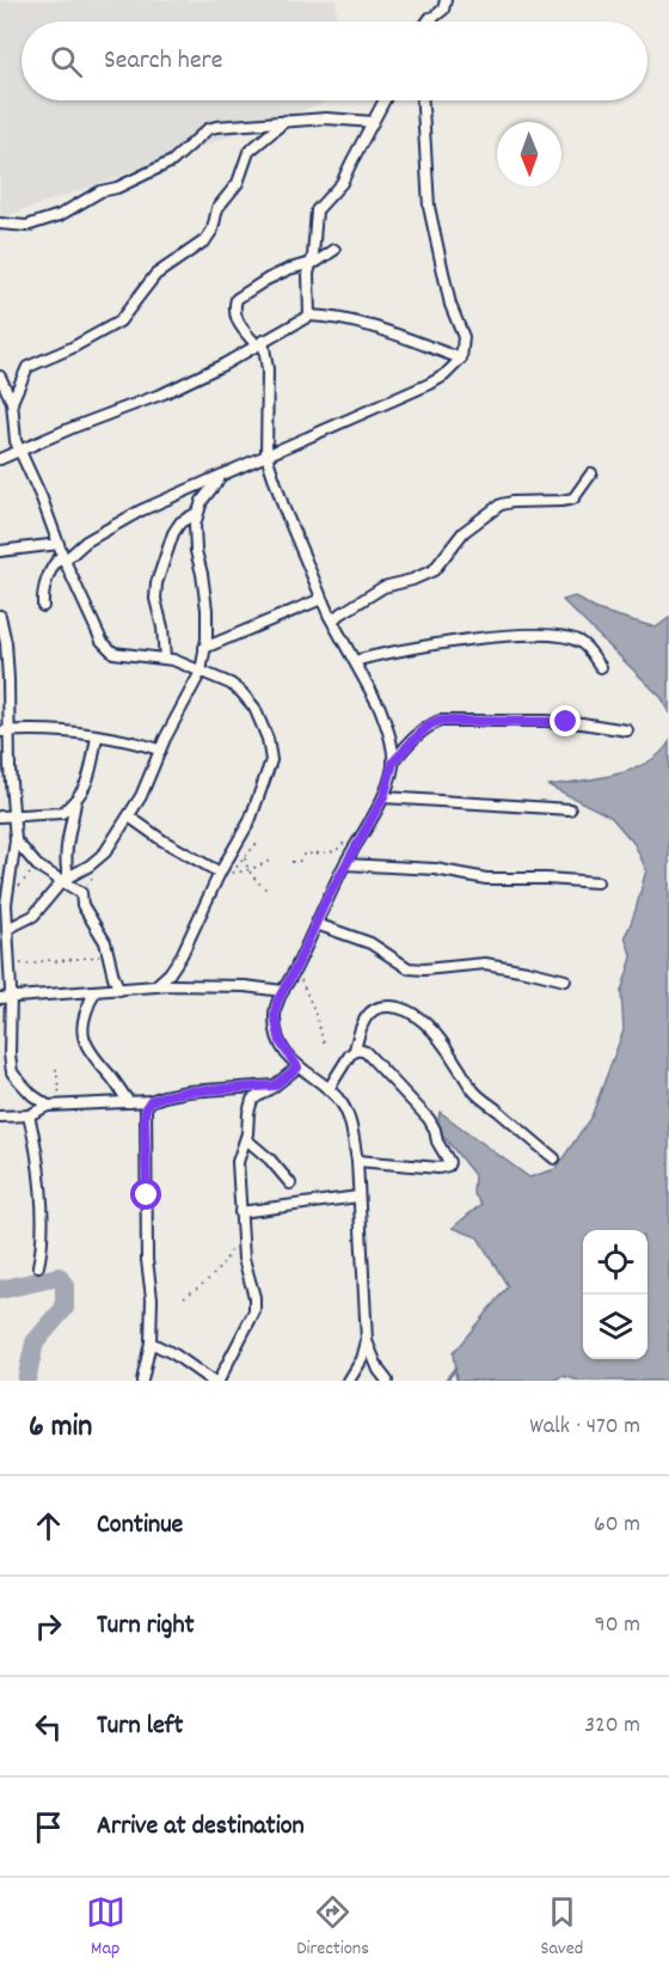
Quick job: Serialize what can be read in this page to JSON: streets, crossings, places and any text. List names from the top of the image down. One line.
{"north":"bottom","page":{"search":"Search here","heading":["6 min","Walk · 470 m"],"list":[["Continue","60 m"],["Turn right","90 m"],["Turn left","320 m"],"Arrive at destination"],"nav":["Map","Directions","Saved"]}}
